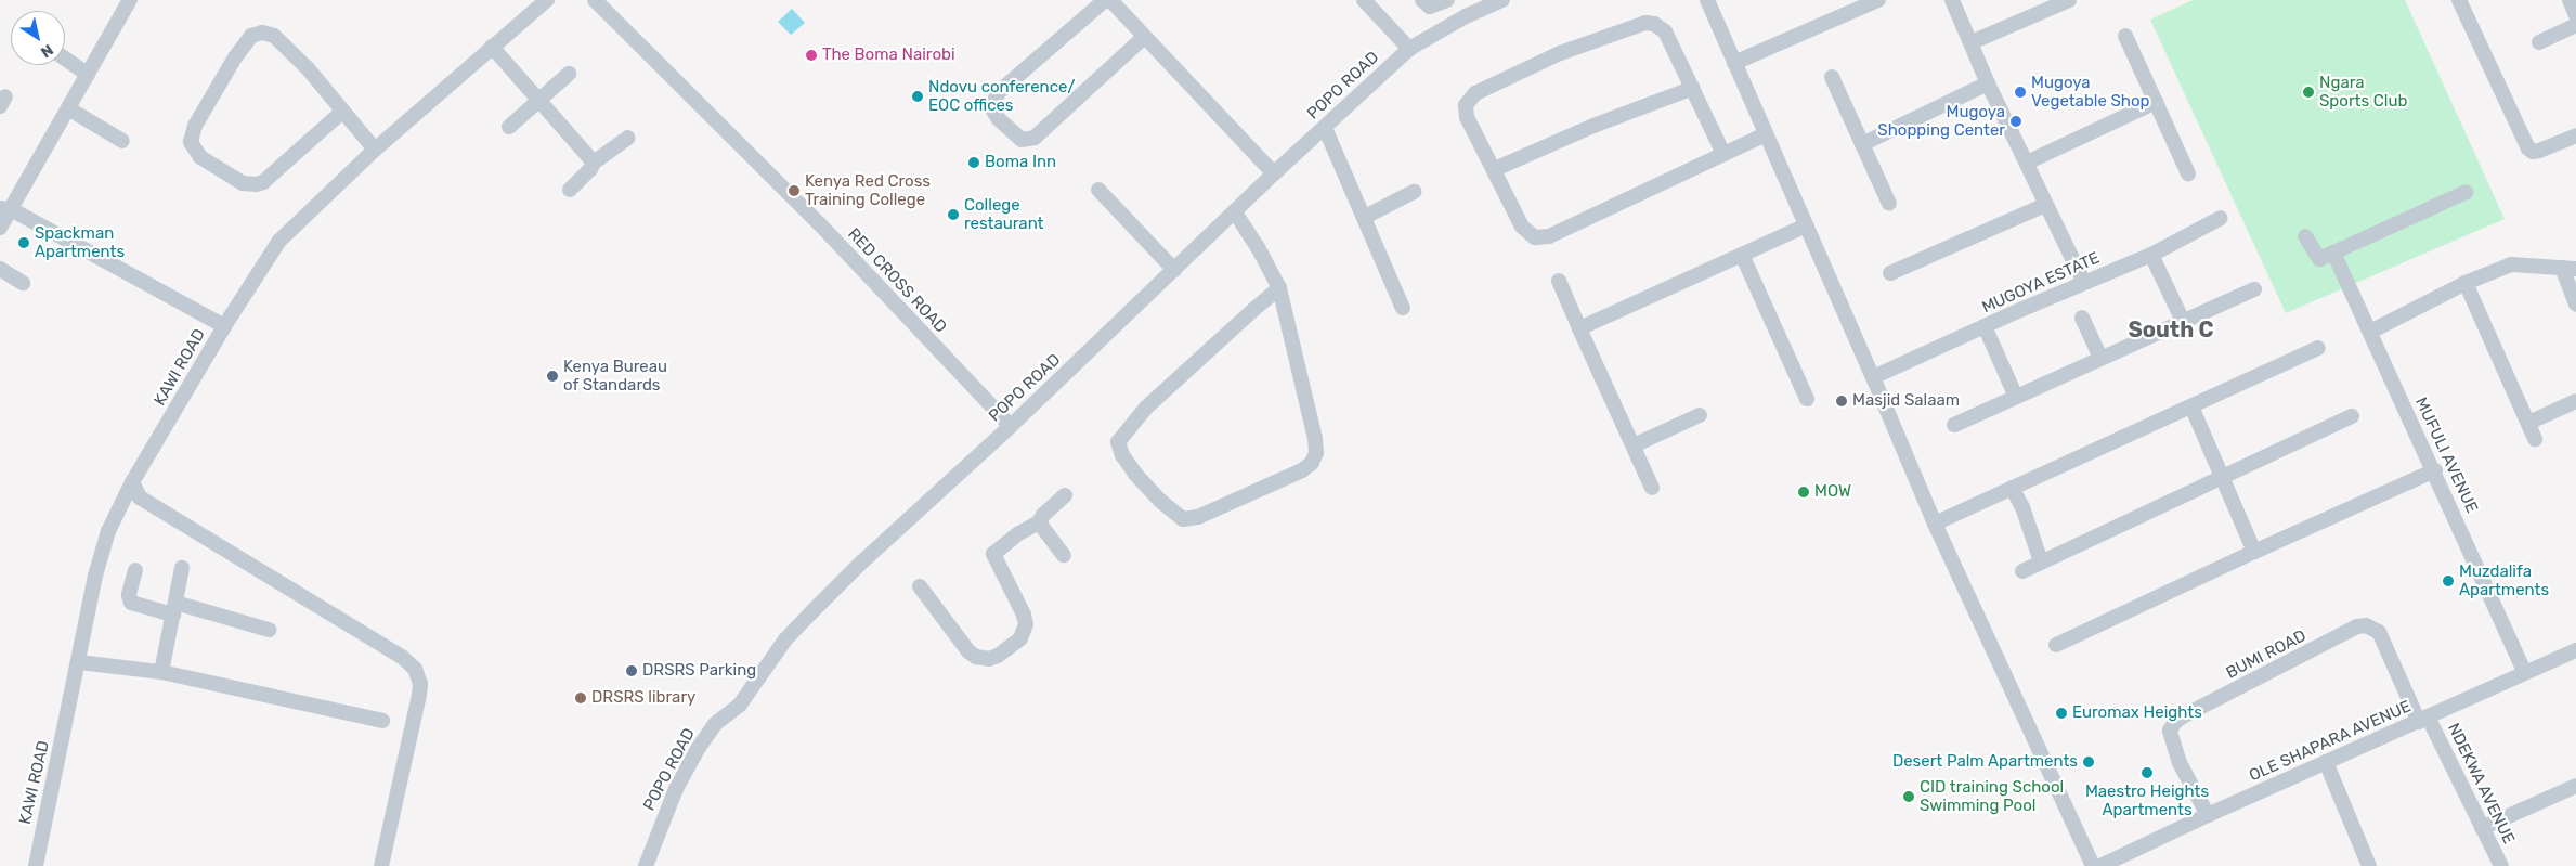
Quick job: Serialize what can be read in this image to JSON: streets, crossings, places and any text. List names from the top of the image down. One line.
{"streets":{"street":["POPO ROAD","RED CROSS ROAD","MUGOYA ESTATE","KAWI ROAD","MUFULI AVENUE","BUMI ROAD","OLE SHAPARA AVENUE","NDEKWA AVENUE"]},"crossings":[["POPO ROAD","RED CROSS ROAD"],["MUFULI AVENUE","OLE SHAPARA AVENUE"],["BUMI ROAD","OLE SHAPARA AVENUE"],["BUMI ROAD","NDEKWA AVENUE"],["OLE SHAPARA AVENUE","NDEKWA AVENUE"]],"districts":["South C"],"places":["The Boma Nairobi","Mugoya Vegetable Shop","Ngara Sports Club","Ndovu conference/ EOC offices","Mugoya Shopping Center","Boma Inn","Kenya Red Cross Training College","College restaurant","Spackman Apartments","Kenya Bureau of Standards","Masjid Salaam","MOW","Muzdalifa Apartments","DRSRS Parking","DRSRS library","Euromax Heights","Desert Palm Apartments","Maestro Heights Apartments","CID training School Swimming Pool"],"north":"bottom right"}
